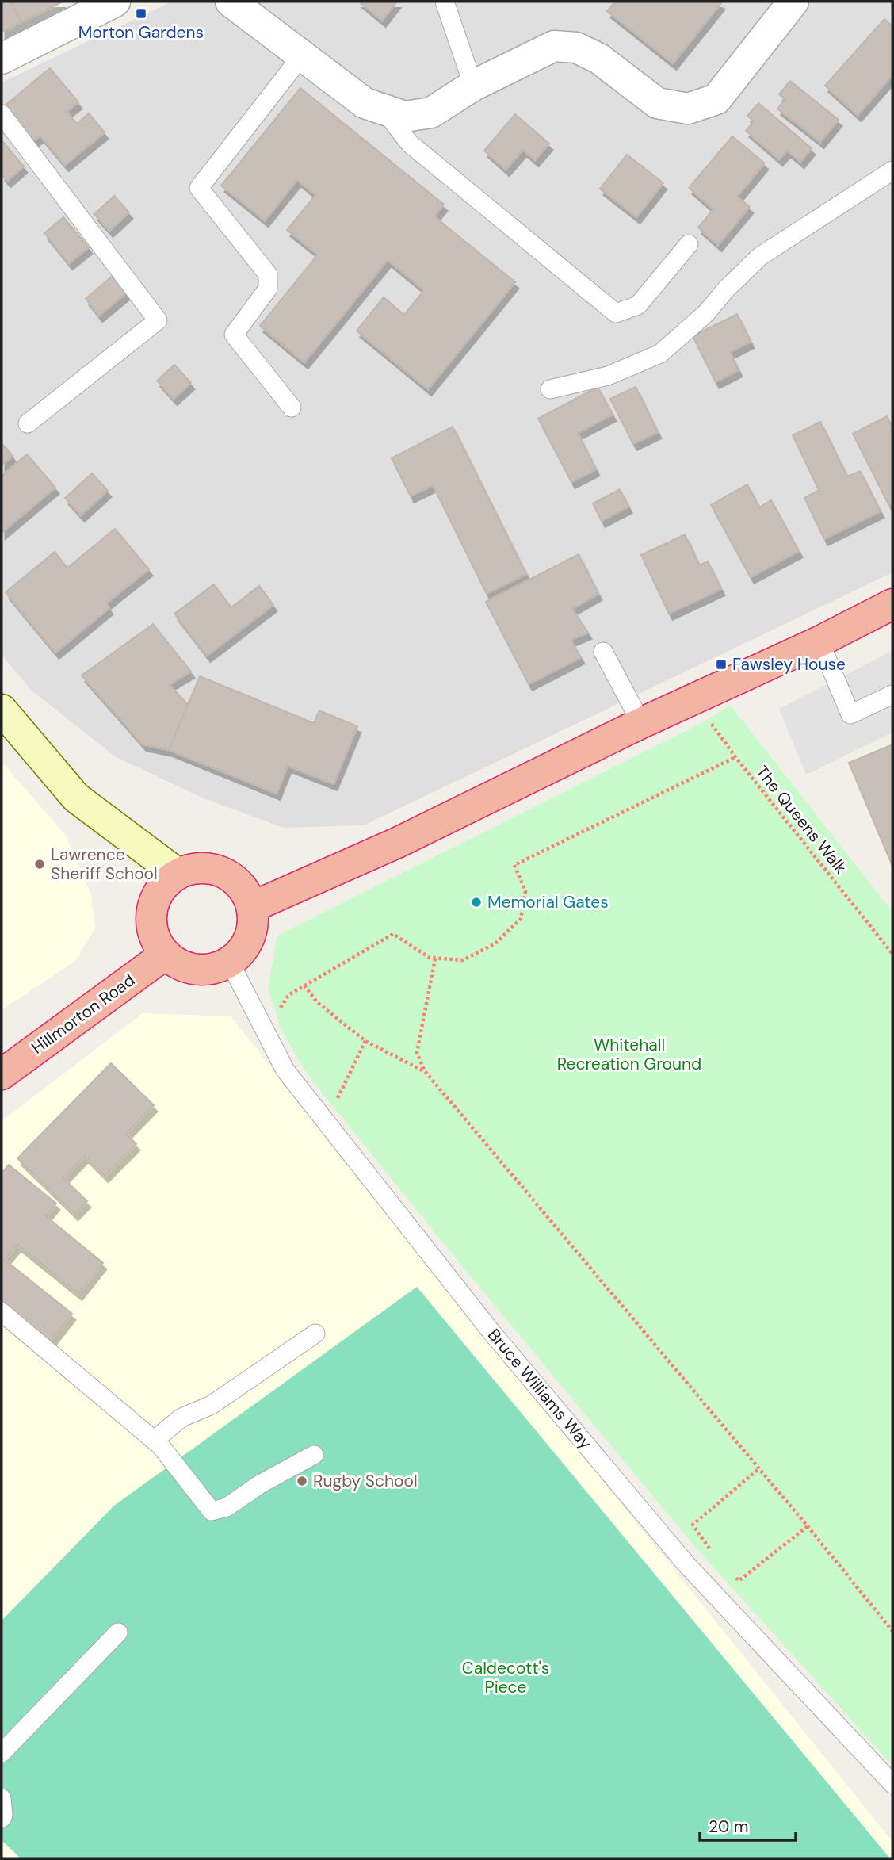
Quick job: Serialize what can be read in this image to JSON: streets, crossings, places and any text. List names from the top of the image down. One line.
{"streets":{"highway":["Hillmorton Road"],"lane":["Bruce Williams Way"],"path":["The Queens Walk"]},"crossings":[["Hillmorton Road","Bruce Williams Way"]],"parks":["Whitehall Recreation Ground","Caldecott's Piece"],"places":{"transit":["Morton Gardens","Fawsley House"],"other":["Lawrence Sheriff School","Memorial Gates","Rugby School"]},"scale_bar":"20 m"}
